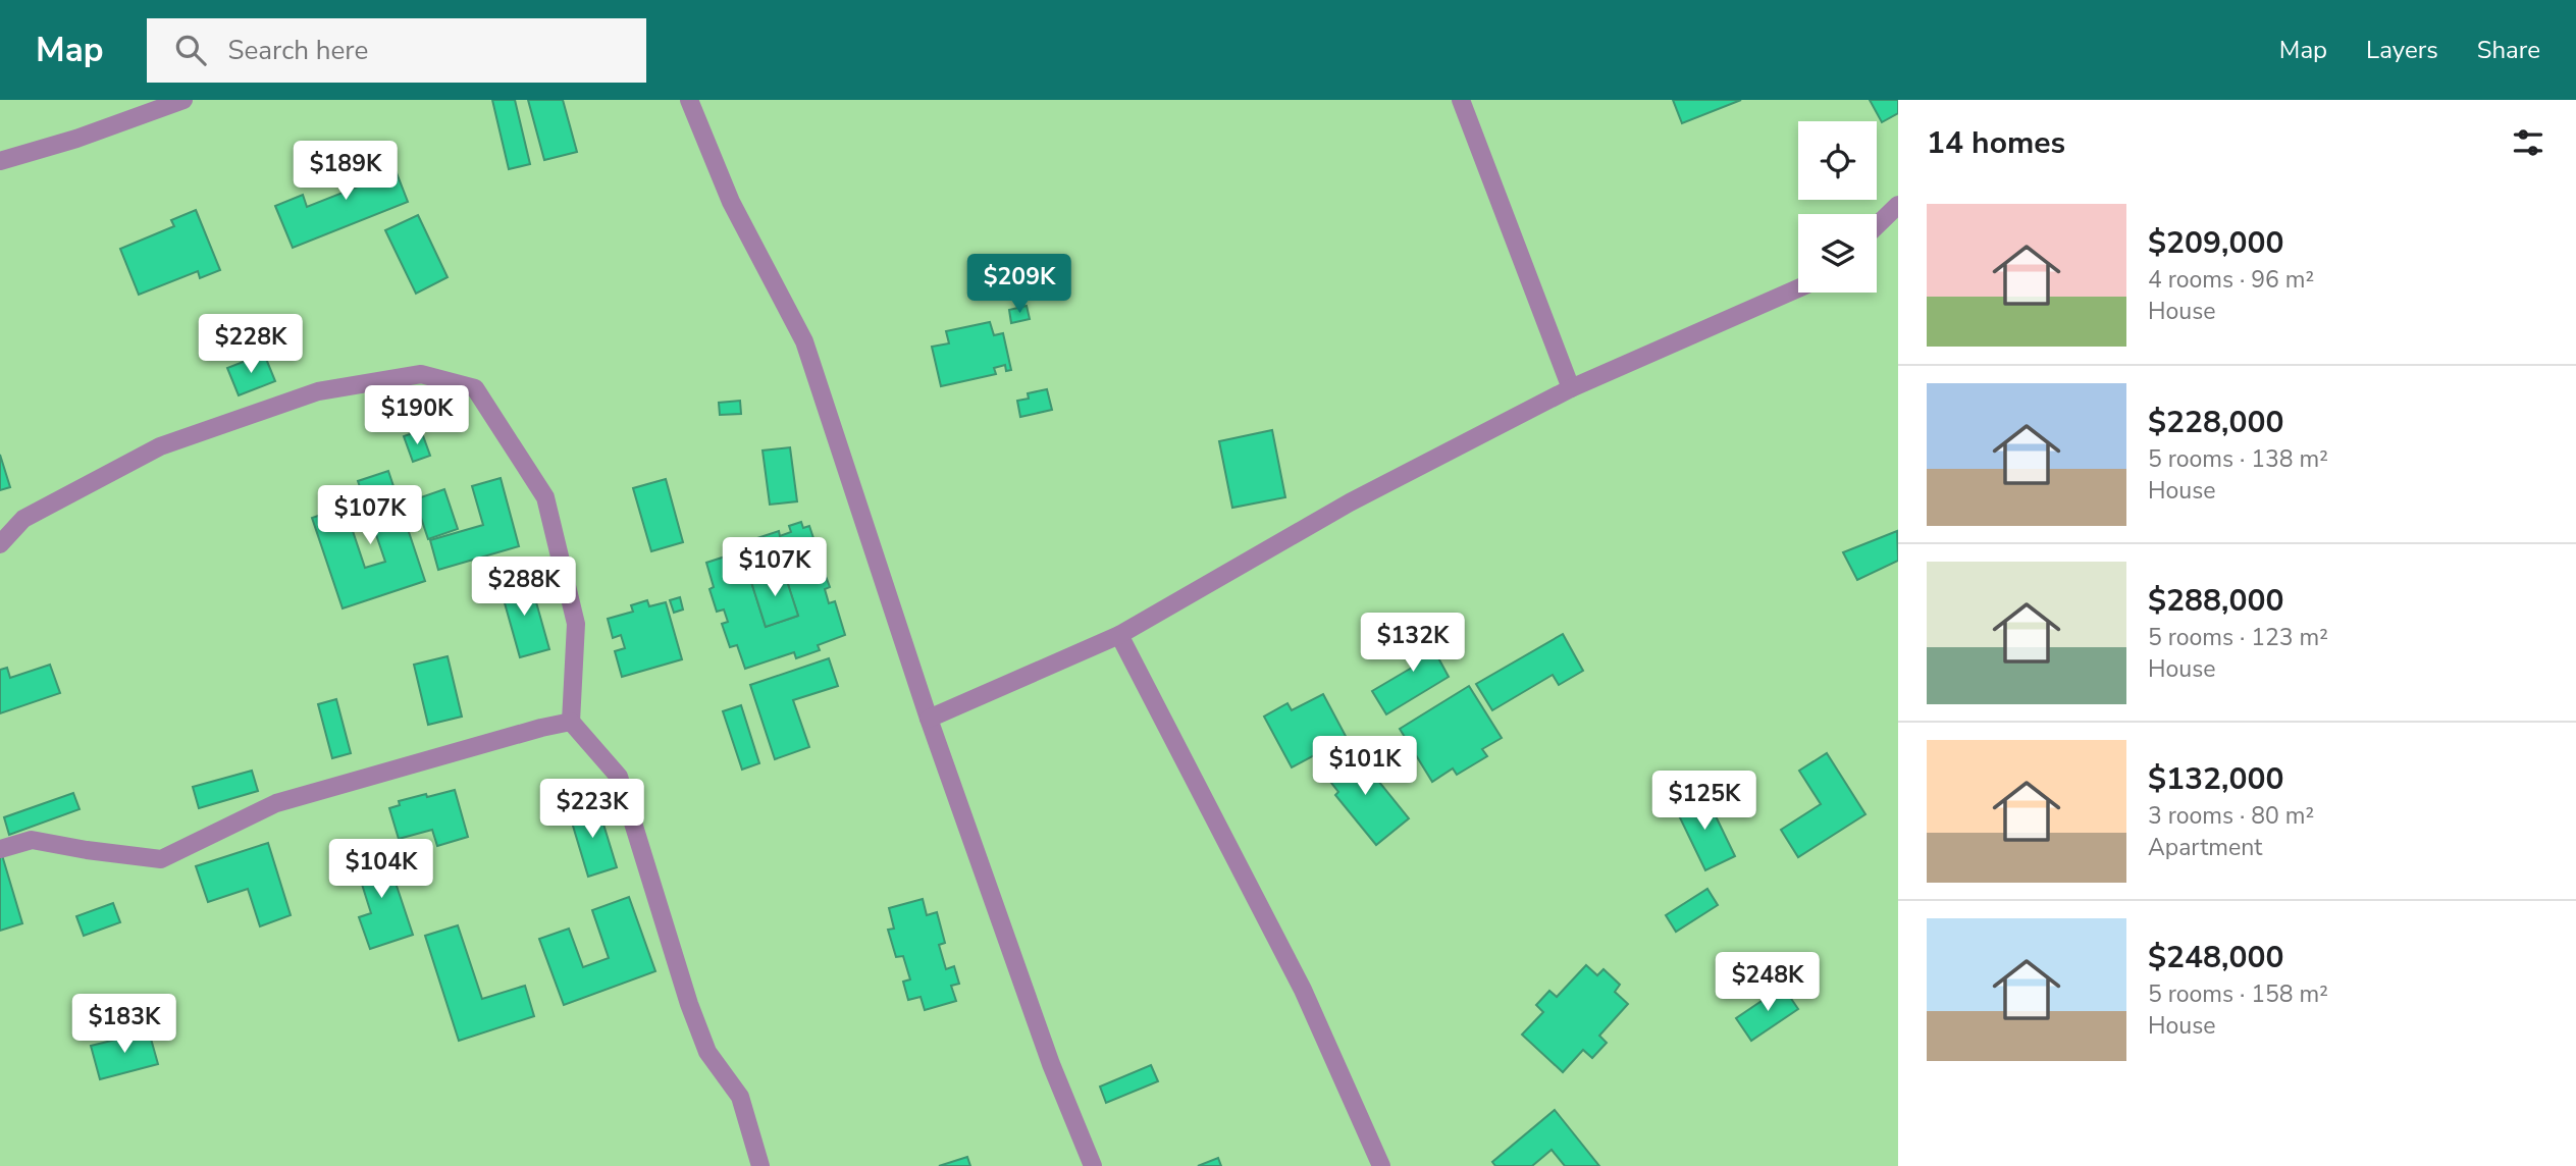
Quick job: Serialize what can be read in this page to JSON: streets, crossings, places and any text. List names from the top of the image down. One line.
{"page":{"header":"Map","search":"Search here","nav":["Map","Layers","Share"],"heading":"14 homes","price":["$189K","$209K","$228K","$190K","$107K","$107K","$288K","$132K","$101K","$125K","$223K","$104K","$248K","$183K"],"list":[{"name":"$209,000","note":"4 rooms · 96 m² · House"},{"name":"$228,000","note":"5 rooms · 138 m² · House"},{"name":"$288,000","note":"5 rooms · 123 m² · House"},{"name":"$132,000","note":"3 rooms · 80 m² · Apartment"},{"name":"$248,000","note":"5 rooms · 158 m² · House"}]}}
